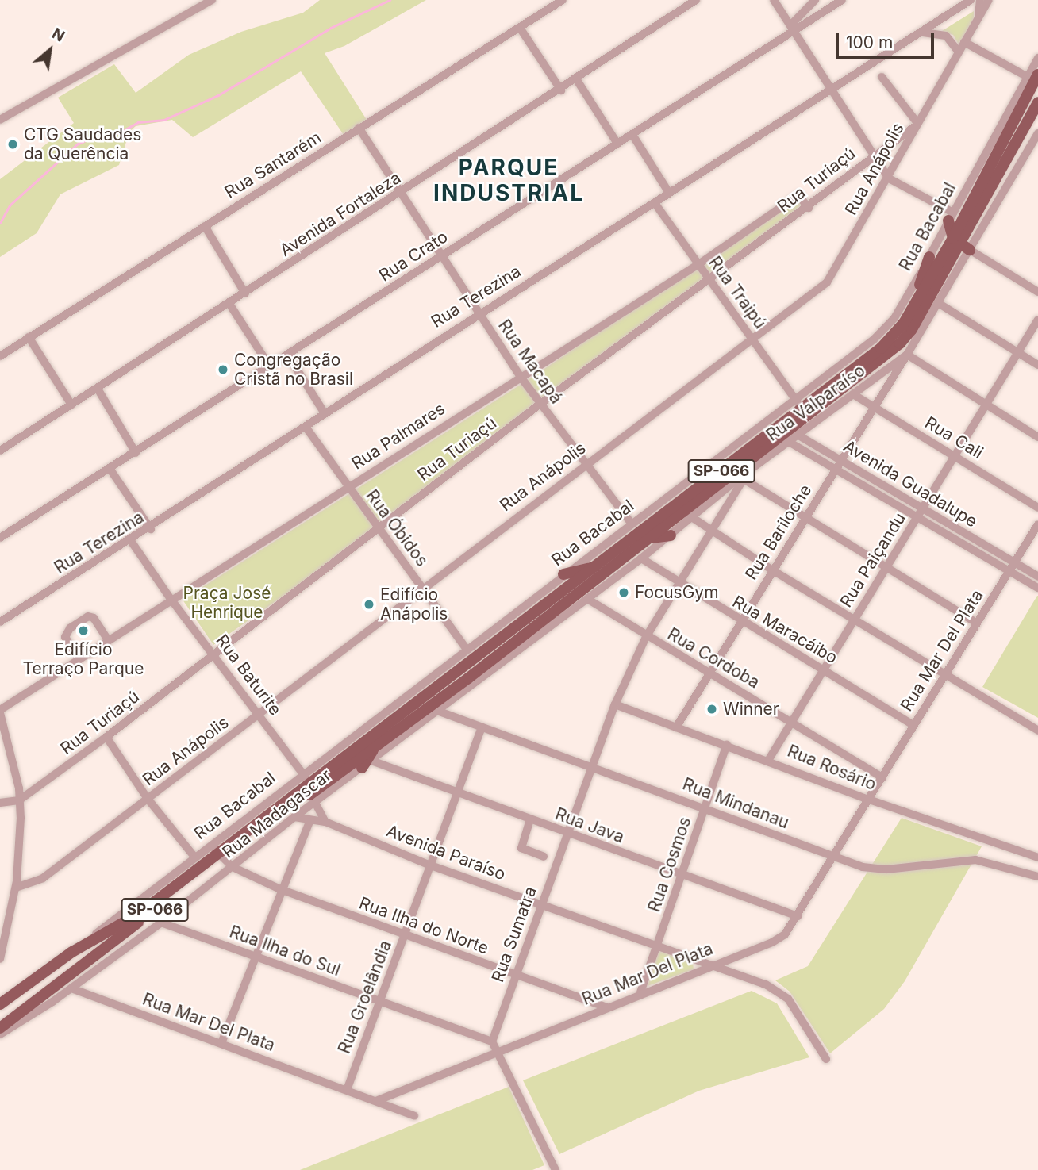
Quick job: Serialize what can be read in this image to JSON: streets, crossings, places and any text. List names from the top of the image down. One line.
{"streets":{"main road":["SP-066"],"street":["Rua Santarém","Rua Anápolis","Rua Turiaçú","Avenida Fortaleza","Rua Bacabal","Rua Crato","Rua Traipú","Rua Terezina","Rua Macapá","Rua Valparaíso","Rua Palmares","Rua Cali","Avenida Guadalupe","Rua Óbidos","Rua Bariloche","Rua Paiçandu","Rua Maracáibo","Rua Mar Del Plata","Rua Cordoba","Rua Baturite","Rua Rosário","Rua Mindanau","Rua Madagascar","Rua Java","Avenida Paraíso","Rua Cosmos","Rua Ilha do Norte","Rua Sumatra","Rua Ilha do Sul","Rua Groelândia"]},"crossings":[["Rua Santarém","Rua Macapá"],["Rua Anápolis","Rua Turiaçú"],["Rua Anápolis","Rua Traipú"],["Rua Anápolis","Rua Macapá"],["Rua Anápolis","Rua Óbidos"],["Rua Anápolis","Rua Baturite"],["Rua Turiaçú","Rua Traipú"],["Rua Turiaçú","Rua Macapá"],["Rua Turiaçú","Rua Palmares"],["Rua Turiaçú","Rua Óbidos"],["Rua Turiaçú","Rua Baturite"],["Avenida Fortaleza","Rua Macapá"],["Rua Bacabal","Rua Traipú"],["Rua Bacabal","Rua Macapá"],["Rua Bacabal","Rua Valparaíso"],["Rua Bacabal","SP-066"],["Rua Bacabal","Avenida Guadalupe"],["Rua Bacabal","Rua Óbidos"],["Rua Bacabal","Rua Baturite"],["Rua Crato","Rua Macapá"],["Rua Traipú","Rua Terezina"],["Rua Traipú","Rua Valparaíso"],["Rua Traipú","Rua Palmares"],["Rua Traipú","SP-066"],["Rua Traipú","Avenida Guadalupe"],["Rua Terezina","Rua Macapá"],["Rua Terezina","Rua Óbidos"],["Rua Terezina","Rua Baturite"],["Rua Macapá","Rua Palmares"],["Rua Valparaíso","Rua Cali"],["Rua Valparaíso","SP-066"],["Rua Valparaíso","Avenida Guadalupe"],["Rua Valparaíso","Rua Bariloche"],["Rua Valparaíso","Rua Maracáibo"],["Rua Valparaíso","Rua Cordoba"],["Rua Valparaíso","Rua Sumatra"],["Rua Palmares","Rua Óbidos"],["Rua Palmares","Rua Baturite"],["Rua Cali","Rua Bariloche"],["Rua Cali","Rua Paiçandu"],["SP-066","Avenida Guadalupe"],["SP-066","Rua Cordoba"],["SP-066","Rua Baturite"],["SP-066","Rua Madagascar"],["SP-066","Rua Ilha do Norte"],["Avenida Guadalupe","Rua Bariloche"],["Avenida Guadalupe","Rua Paiçandu"],["Avenida Guadalupe","Rua Mar Del Plata"],["Rua Bariloche","Rua Maracáibo"],["Rua Bariloche","Rua Cordoba"],["Rua Bariloche","Rua Rosário"],["Rua Paiçandu","Rua Maracáibo"],["Rua Paiçandu","Rua Cordoba"],["Rua Paiçandu","Rua Rosário"],["Rua Maracáibo","Rua Mar Del Plata"],["Rua Maracáibo","Rua Sumatra"],["Rua Mar Del Plata","Rua Cordoba"],["Rua Mar Del Plata","Rua Rosário"],["Rua Mar Del Plata","Rua Mindanau"],["Rua Mar Del Plata","Rua Madagascar"],["Rua Mar Del Plata","Rua Java"],["Rua Mar Del Plata","Avenida Paraíso"],["Rua Mar Del Plata","Rua Cosmos"],["Rua Mar Del Plata","Rua Ilha do Norte"],["Rua Mar Del Plata","Rua Groelândia"],["Rua Cordoba","Rua Sumatra"],["Rua Baturite","Rua Madagascar"],["Rua Baturite","Avenida Paraíso"],["Rua Rosário","Rua Cosmos"],["Rua Rosário","Rua Sumatra"],["Rua Mindanau","Rua Madagascar"],["Rua Mindanau","Rua Cosmos"],["Rua Mindanau","Rua Sumatra"],["Rua Mindanau","Rua Groelândia"],["Rua Madagascar","Rua Java"],["Rua Madagascar","Avenida Paraíso"],["Rua Madagascar","Rua Ilha do Norte"],["Rua Madagascar","Rua Ilha do Sul"],["Rua Java","Rua Cosmos"],["Rua Java","Rua Sumatra"],["Rua Java","Rua Groelândia"],["Avenida Paraíso","Rua Cosmos"],["Avenida Paraíso","Rua Sumatra"],["Avenida Paraíso","Rua Groelândia"],["Rua Ilha do Norte","Rua Sumatra"],["Rua Ilha do Norte","Rua Groelândia"],["Rua Sumatra","Rua Ilha do Sul"],["Rua Ilha do Sul","Rua Groelândia"]],"districts":["PARQUE INDUSTRIAL"],"parks":["Praça José Henrique"],"places":["CTG Saudades da Querência","Congregação Cristã no Brasil","FocusGym","Edifício Anápolis","Edifício Terraço Parque","Winner"],"scale_bar":"100 m","north":"top right"}
